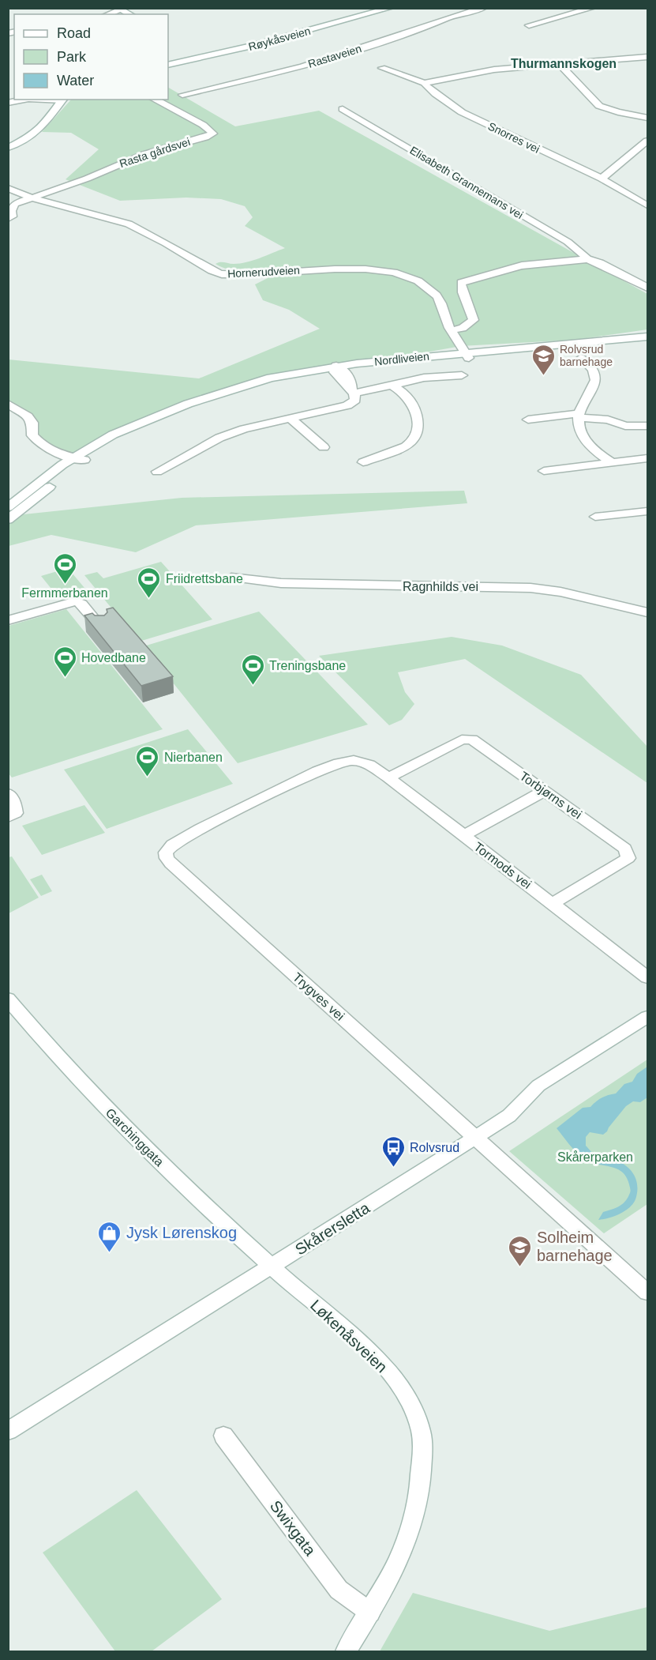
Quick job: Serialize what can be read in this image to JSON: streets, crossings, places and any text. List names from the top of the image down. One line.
{"streets":{"street":["Røykåsveien","Rastaveien","Snorres vei","Rasta gårdsvei","Elisabeth Grannemans vei","Hornerudveien","Nordliveien","Ragnhilds vei","Torbjørns vei","Tormods vei","Trygves vei","Garchinggata","Skårersletta","Løkenåsveien","Swixgata"]},"crossings":[["Rasta gårdsvei","Hornerudveien"],["Elisabeth Grannemans vei","Hornerudveien"],["Hornerudveien","Nordliveien"],["Torbjørns vei","Tormods vei"],["Tormods vei","Trygves vei"],["Trygves vei","Skårersletta"],["Garchinggata","Skårersletta"],["Garchinggata","Løkenåsveien"],["Skårersletta","Løkenåsveien"],["Løkenåsveien","Swixgata"]],"districts":["Thurmannskogen"],"parks":["Skårerparken"],"places":{"school or university":["Rolvsrud barnehage","Solheim barnehage"],"sports":["Fermmerbanen","Friidrettsbane","Hovedbane","Treningsbane","Nierbanen"],"bus stop":["Rolvsrud"],"shop":["Jysk Lørenskog"]},"legend":["Road","Park","Water"]}
